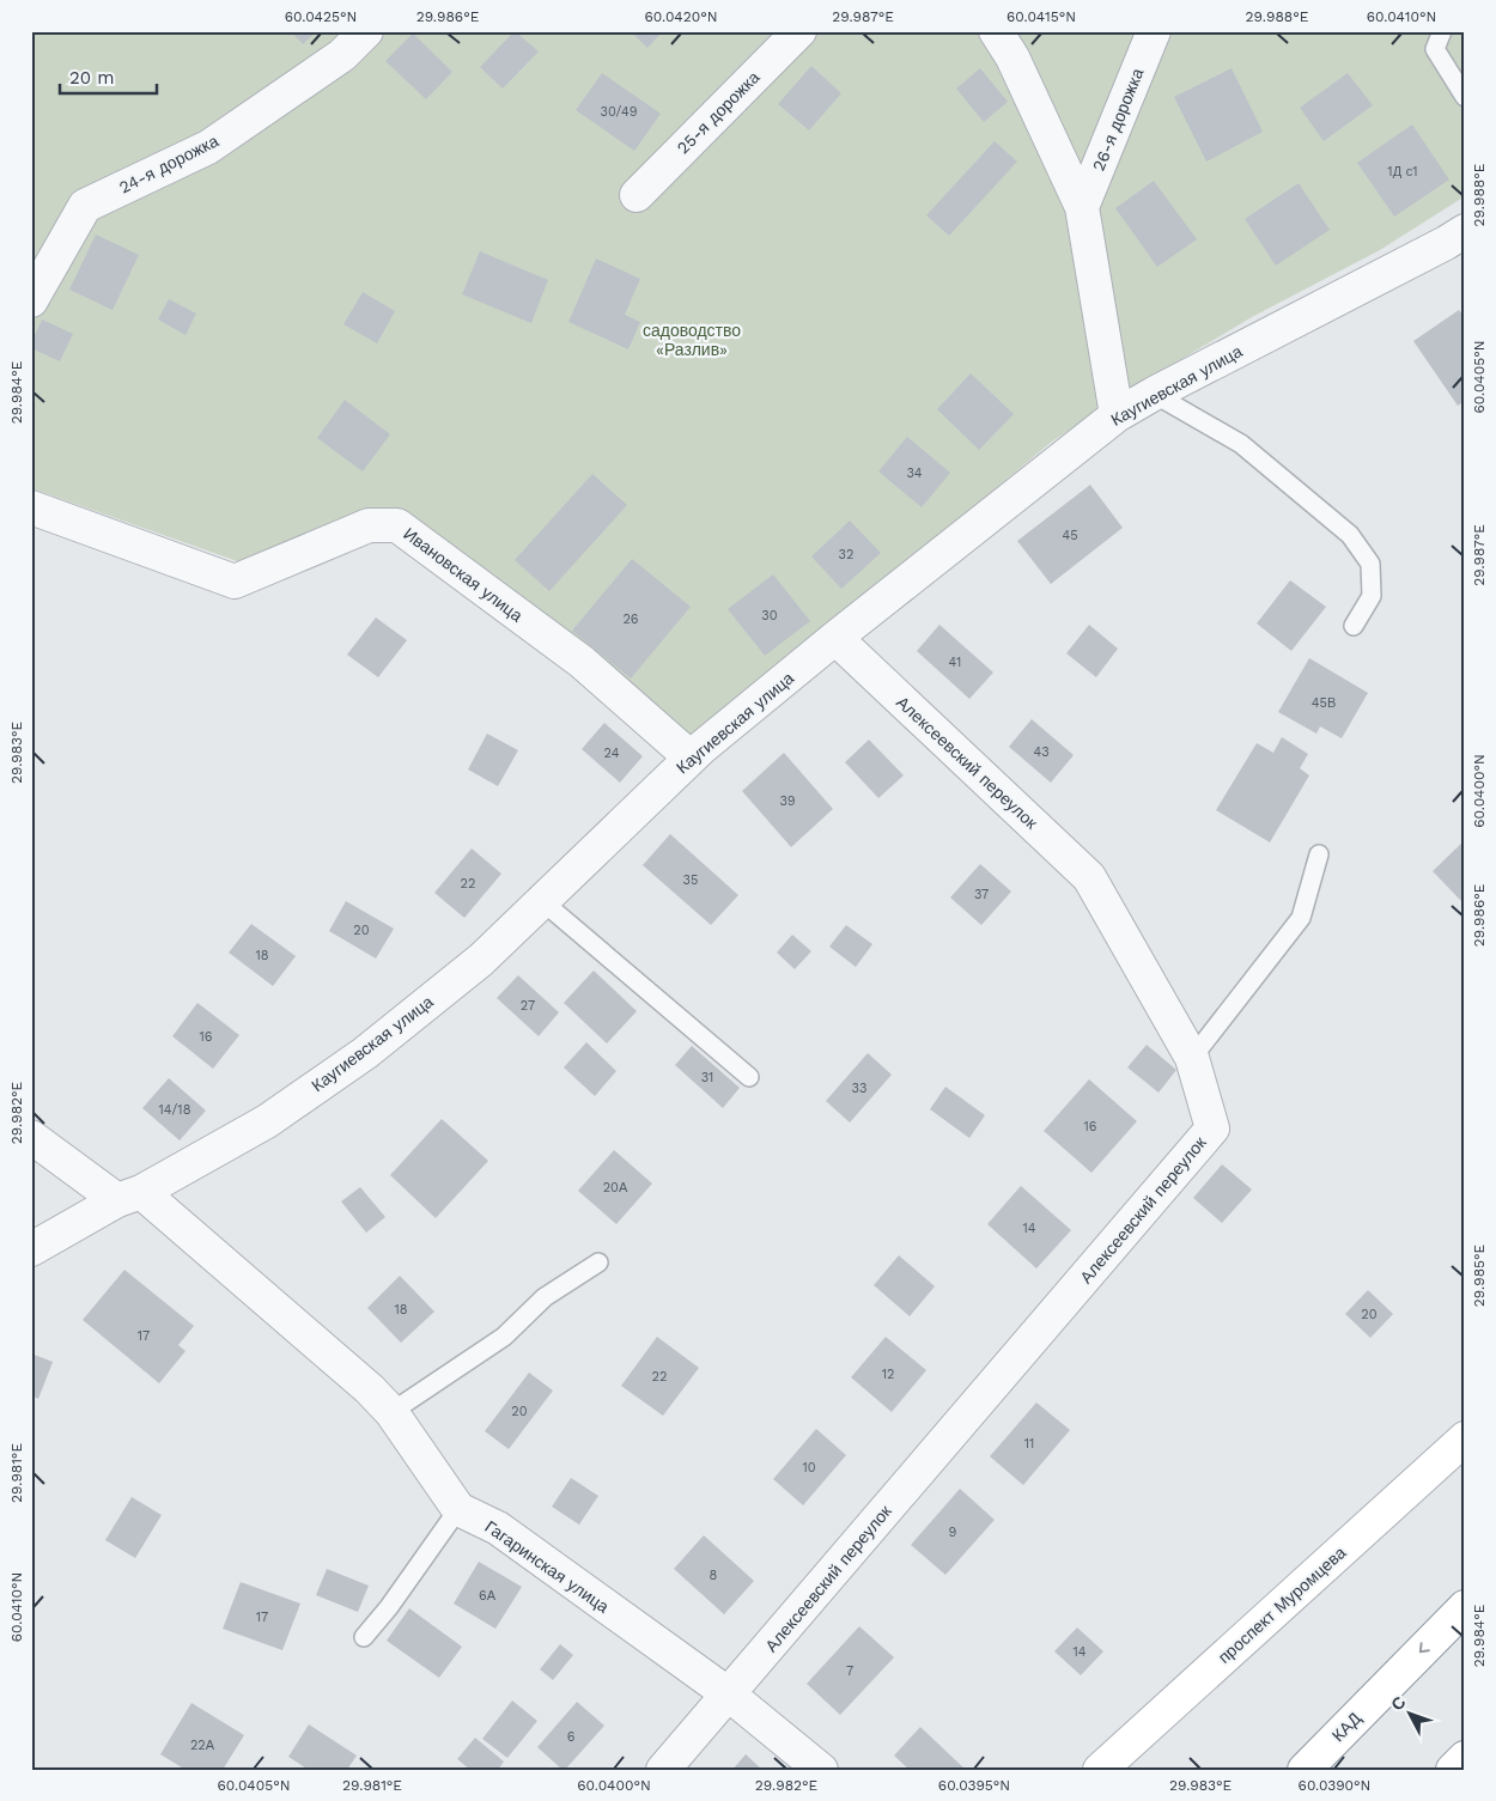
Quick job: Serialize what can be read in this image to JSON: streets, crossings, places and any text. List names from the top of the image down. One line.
{"streets":{"main road":["проспект Муромцева","КАД"],"street":["25-я дорожка","26-я дорожка","24-я дорожка","Каугиевская улица","Ивановская улица","Алексеевский переулок","Гагаринская улица"]},"crossings":[["Каугиевская улица","Ивановская улица"],["Каугиевская улица","Алексеевский переулок"],["Каугиевская улица","Гагаринская улица"],["Алексеевский переулок","Гагаринская улица"]],"one_way":["КАД"],"parks":["садоводство «Разлив»"],"house_numbers":["30/49","1Д с1","34","45","32","30","26","41","45В","43","24","39","35","22","37","20","18","27","16","31","33","14/18","16","20А","14","18","20","17","12","22","20","11","10","9","8","6А","17","14","7","6","22А"],"scale_bar":"20 m","north":"top left","coordinates":["60.0425°N","29.986°E","60.0420°N","29.987°E","60.0415°N","29.988°E","60.0410°N","60.0405°N","29.984°E","29.983°E","60.0400°N","29.982°E","29.985°E","29.981°E","60.0395°N","60.0390°N"]}
